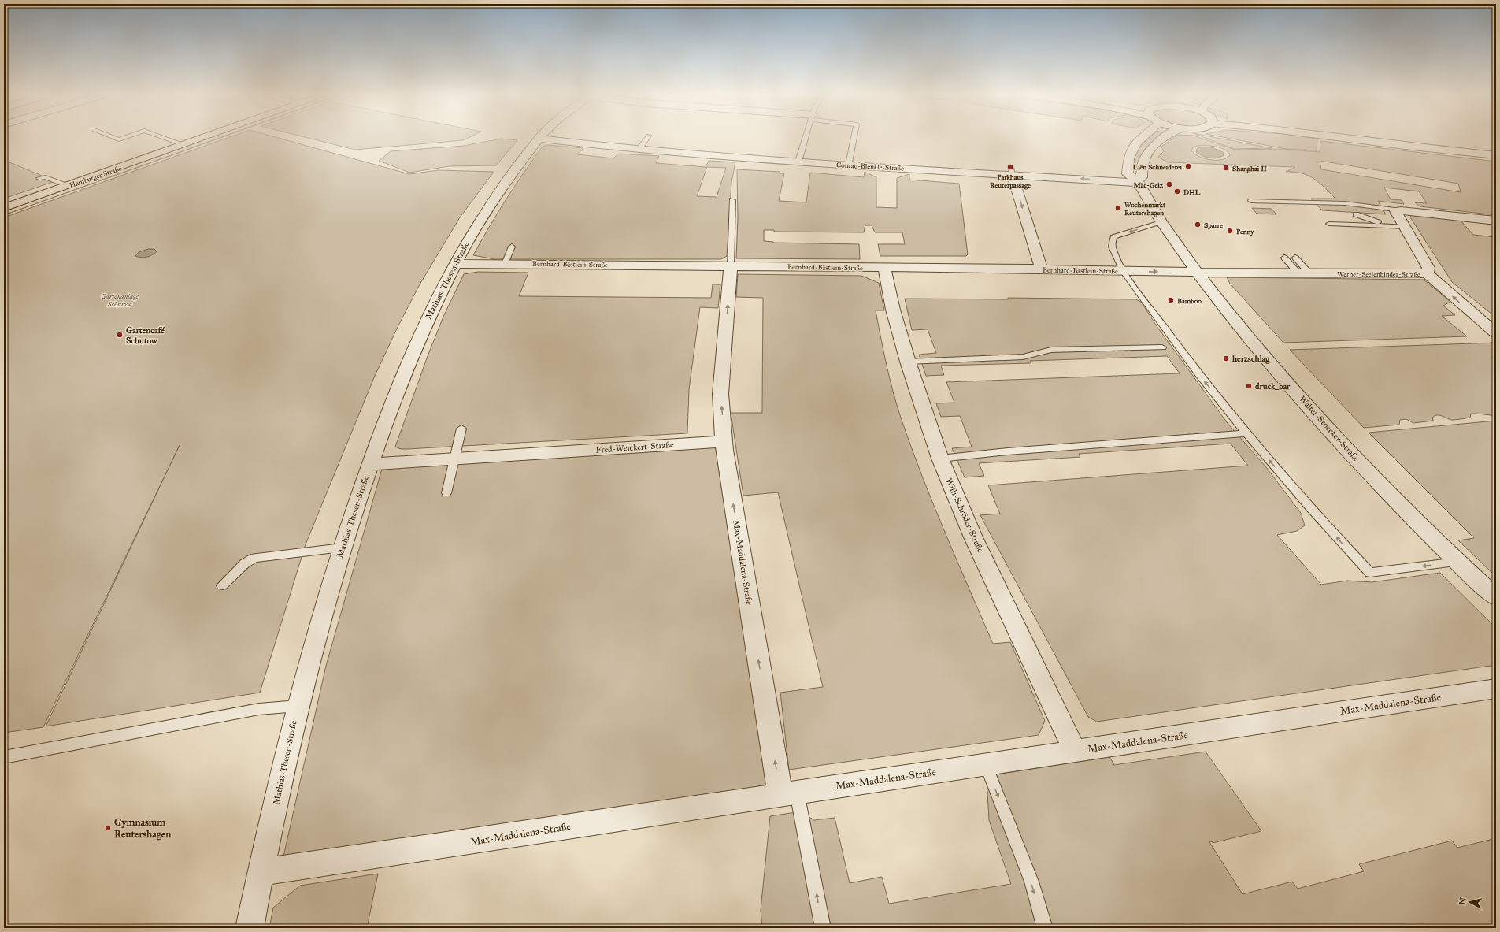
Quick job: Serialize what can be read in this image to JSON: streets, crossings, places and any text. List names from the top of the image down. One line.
{"streets":{"main road":["Hamburger Straße"],"street":["Conrad-Blenkle-Straße","Bernhard-Bästlein-Straße","Werner-Seelenbinder-Straße","Mathias-Thesen-Straße","Walter-Stoecker-Straße","Fred-Weickert-Straße","Willi-Schröder-Straße","Max-Maddalena-Straße"]},"crossings":[["Conrad-Blenkle-Straße","Mathias-Thesen-Straße"],["Conrad-Blenkle-Straße","Walter-Stoecker-Straße"],["Bernhard-Bästlein-Straße","Werner-Seelenbinder-Straße"],["Bernhard-Bästlein-Straße","Mathias-Thesen-Straße"],["Bernhard-Bästlein-Straße","Walter-Stoecker-Straße"],["Bernhard-Bästlein-Straße","Willi-Schröder-Straße"],["Werner-Seelenbinder-Straße","Walter-Stoecker-Straße"],["Mathias-Thesen-Straße","Fred-Weickert-Straße"],["Mathias-Thesen-Straße","Max-Maddalena-Straße"],["Fred-Weickert-Straße","Max-Maddalena-Straße"],["Willi-Schröder-Straße","Max-Maddalena-Straße"]],"parks":["Gartenanlage Schutow"],"places":["Liên Schneiderei","Parkhaus Reuterpassage","Shanghai II","Mäc-Geiz","DHL","Wochenmarkt Reutershagen","Sparre","Penny","Bamboo","Gartencafé Schutow","herzschlag","druck_bar","Gymnasium Reutershagen"],"north":"left"}
